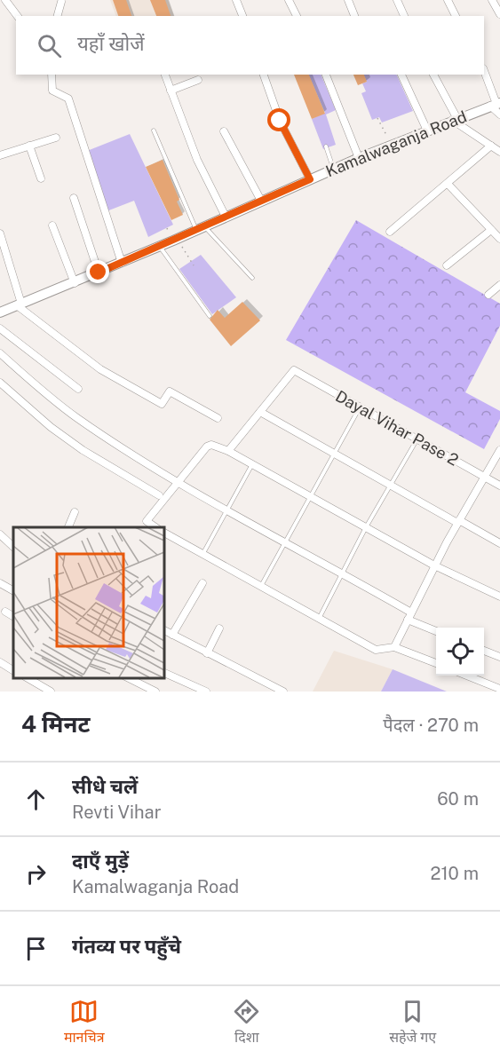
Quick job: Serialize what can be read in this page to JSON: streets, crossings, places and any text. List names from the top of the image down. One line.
{"streets":{"main road":["Kamalwaganja Road"],"street":["Dayal Vihar Pase 2"]},"page":{"search":"यहाँ खोजें","heading":["4 मिनट","पैदल · 270 m"],"list":[["सीधे चलें","Revti Vihar","60 m"],["दाएँ मुड़ें","Kamalwaganja Road","210 m"],"गंतव्य पर पहुँचे"],"nav":["मानचित्र","दिशा","सहेजे गए"]}}
